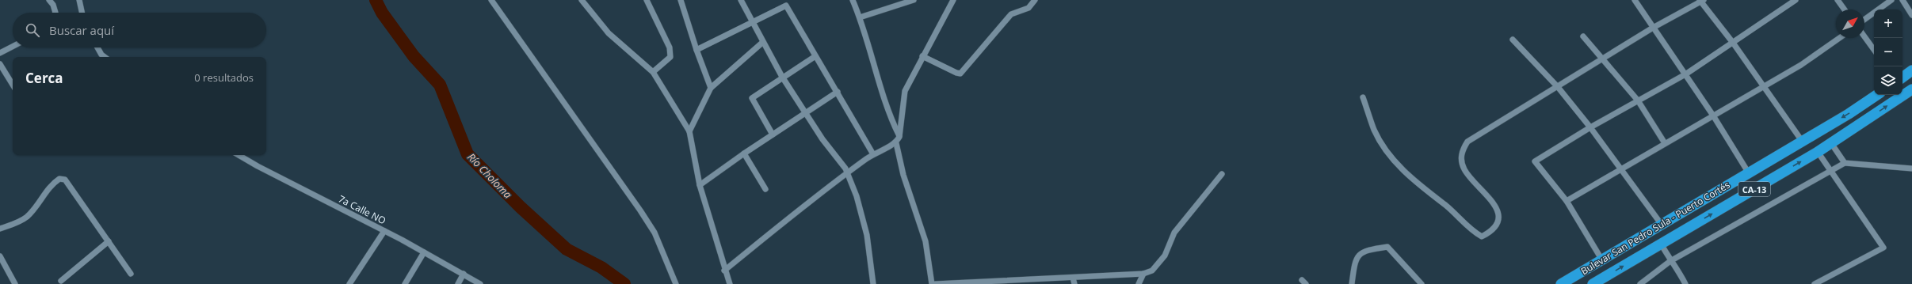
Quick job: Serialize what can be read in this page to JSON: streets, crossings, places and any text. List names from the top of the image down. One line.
{"streets":{"highway":["CA-13","Bulevar San Pedro Sula - Puerto Cortés"],"street":["7a Calle NO"]},"water":["Río Choloma"],"north":"top right","page":{"map_buttons":["+","−"],"search":"Buscar aquí","heading":["Cerca","0 resultados"]}}
